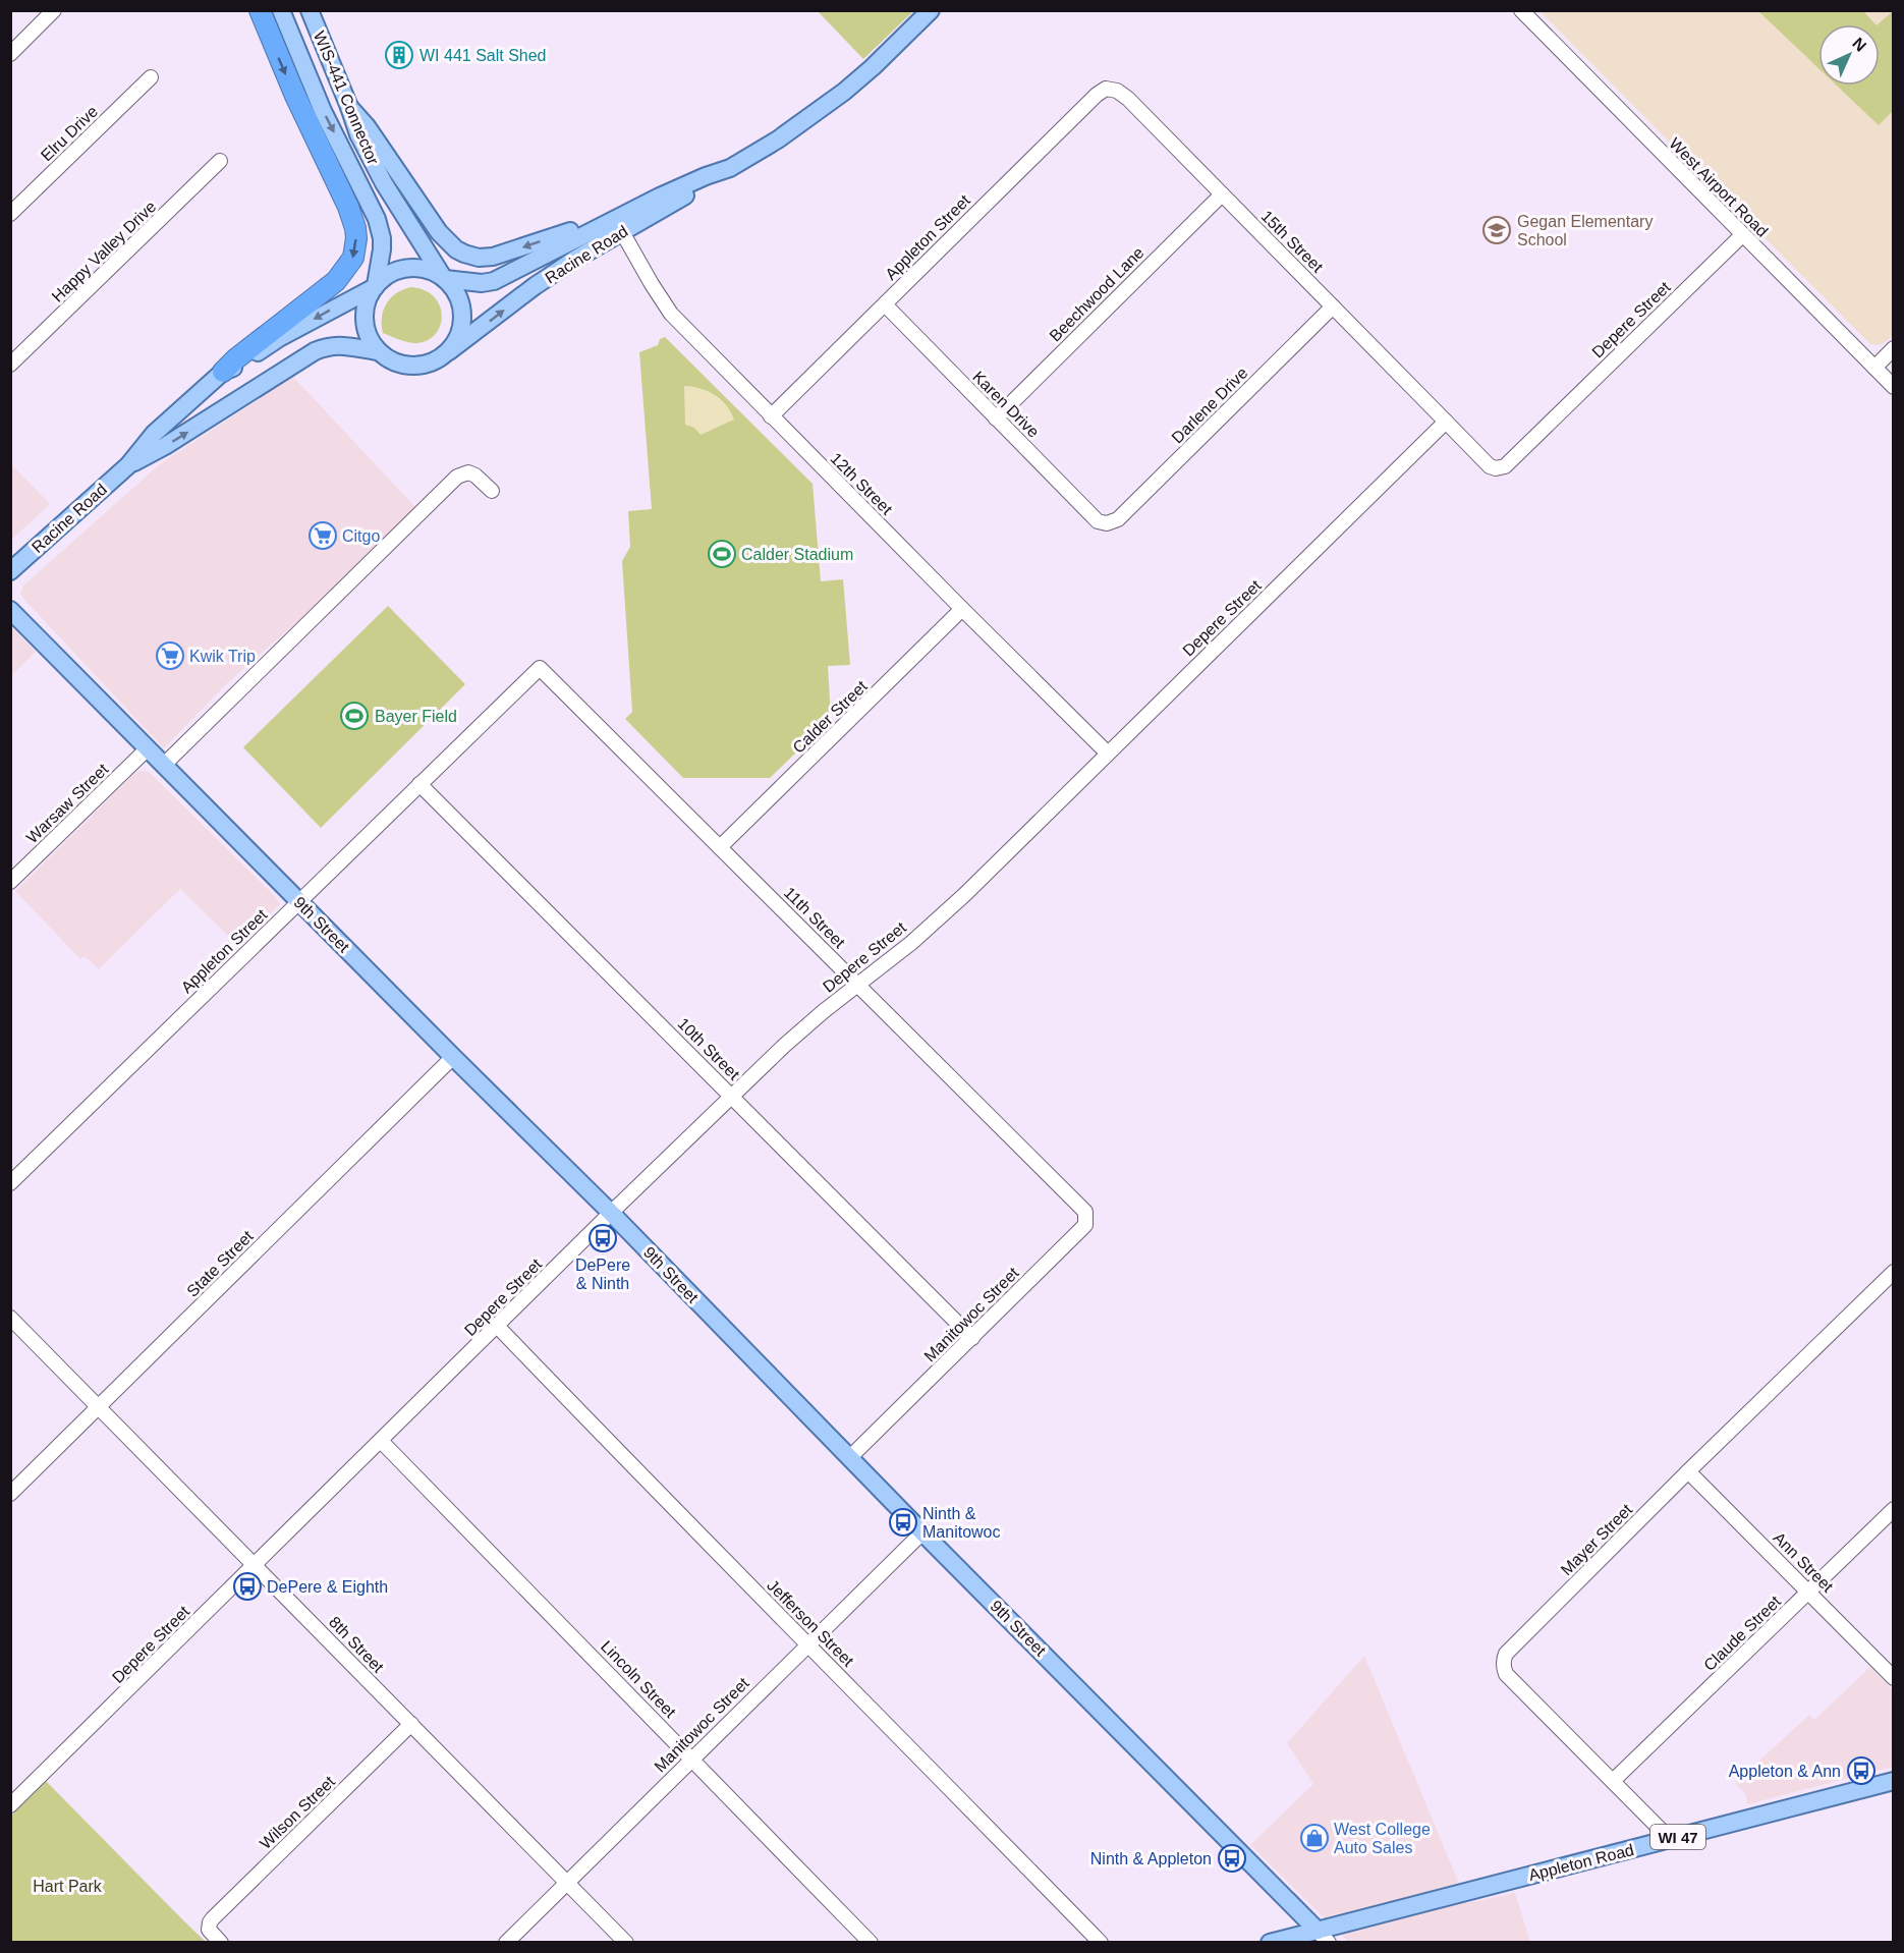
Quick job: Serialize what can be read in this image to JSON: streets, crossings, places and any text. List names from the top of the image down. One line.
{"streets":{"main road":["WIS-441 Connector","Racine Road","9th Street","WI 47","Appleton Road"],"street":["Elru Drive","West Airport Road","Appleton Street","15th Street","Happy Valley Drive","Beechwood Lane","Depere Street","Karen Drive","Darlene Drive","12th Street","Calder Street","Warsaw Street","11th Street","10th Street","State Street","Manitowoc Street","Mayer Street","Ann Street","Jefferson Street","Claude Street","8th Street","Lincoln Street","Wilson Street"]},"crossings":[["WIS-441 Connector","Racine Road"],["West Airport Road","Depere Street"],["Appleton Street","15th Street"],["Appleton Street","Karen Drive"],["Appleton Street","12th Street"],["Appleton Street","11th Street"],["Appleton Street","9th Street"],["Appleton Street","10th Street"],["15th Street","Beechwood Lane"],["15th Street","Depere Street"],["15th Street","Darlene Drive"],["Racine Road","12th Street"],["Beechwood Lane","Karen Drive"],["Depere Street","12th Street"],["Depere Street","11th Street"],["Depere Street","9th Street"],["Depere Street","10th Street"],["Depere Street","Jefferson Street"],["Depere Street","8th Street"],["Depere Street","Lincoln Street"],["Karen Drive","Darlene Drive"],["12th Street","Calder Street"],["Calder Street","11th Street"],["Warsaw Street","9th Street"],["11th Street","Manitowoc Street"],["9th Street","State Street"],["9th Street","Manitowoc Street"],["9th Street","Appleton Road"],["10th Street","Manitowoc Street"],["State Street","8th Street"],["Manitowoc Street","Jefferson Street"],["Manitowoc Street","8th Street"],["Manitowoc Street","Lincoln Street"],["Mayer Street","Ann Street"],["Mayer Street","Claude Street"],["Mayer Street","Appleton Road"],["Ann Street","Claude Street"],["8th Street","Wilson Street"]],"parks":["Hart Park"],"places":{"building":["WI 441 Salt Shed"],"school or university":["Gegan Elementary School"],"supermarket":["Citgo","Kwik Trip"],"sports":["Calder Stadium","Bayer Field"],"bus stop":["DePere & Ninth","Ninth & Manitowoc","DePere & Eighth","Appleton & Ann","Ninth & Appleton"],"shop":["West College Auto Sales"]},"north":"top right"}
